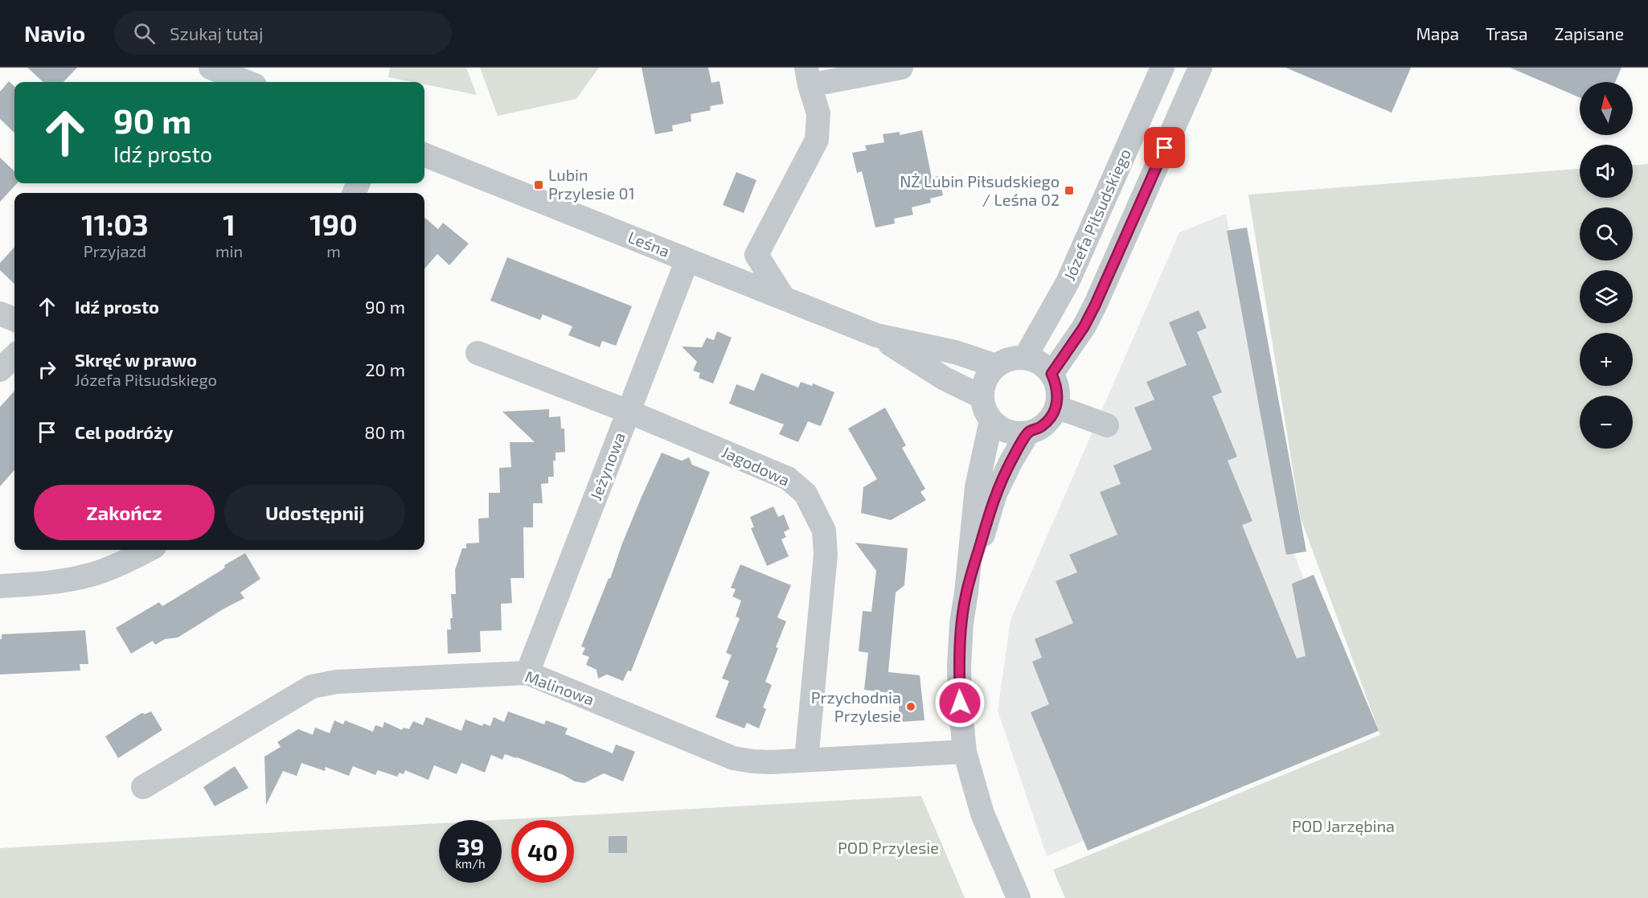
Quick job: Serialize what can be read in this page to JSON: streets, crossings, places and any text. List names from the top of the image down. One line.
{"streets":{"street":["Józefa Piłsudskiego","Leśna","Jeżynowa","Jagodowa","Malinowa"]},"crossings":[["Józefa Piłsudskiego","Leśna"],["Leśna","Jeżynowa"],["Jeżynowa","Jagodowa"],["Jeżynowa","Malinowa"],["Jagodowa","Malinowa"]],"parks":["POD Jarzębina","POD Przylesie"],"places":{"transit":["Lubin Przylesie 01","NŻ Lubin Piłsudskiego / Leśna 02"],"other":["Przychodnia Przylesie"]},"north":"top","page":{"header":"Navio","search":"Szukaj tutaj","nav":["Mapa","Trasa","Zapisane"],"map_buttons":["+","−"],"turn":["90 m","Idź prosto"],"eta":["11:03","Przyjazd","1","min","190","m"],"list":[{"name":"Idź prosto","value":"90 m"},{"name":"Skręć w prawo","note":"Józefa Piłsudskiego","value":"20 m"},{"name":"Cel podróży","value":"80 m"}],"buttons":["Zakończ","Udostępnij"],"speed":"39 km/h","limit":"40"}}
